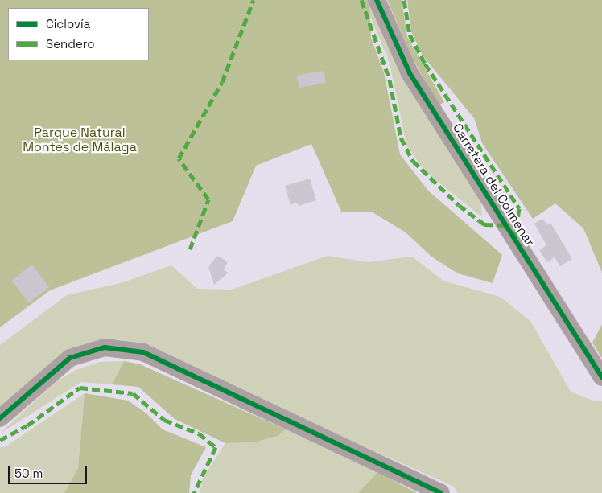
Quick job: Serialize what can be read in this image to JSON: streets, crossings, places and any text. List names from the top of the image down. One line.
{"streets":{"main road":["Carretera del Colmenar"]},"parks":["Parque Natural Montes de Málaga"],"legend":["Ciclovía","Sendero"],"scale_bar":"50 m"}
